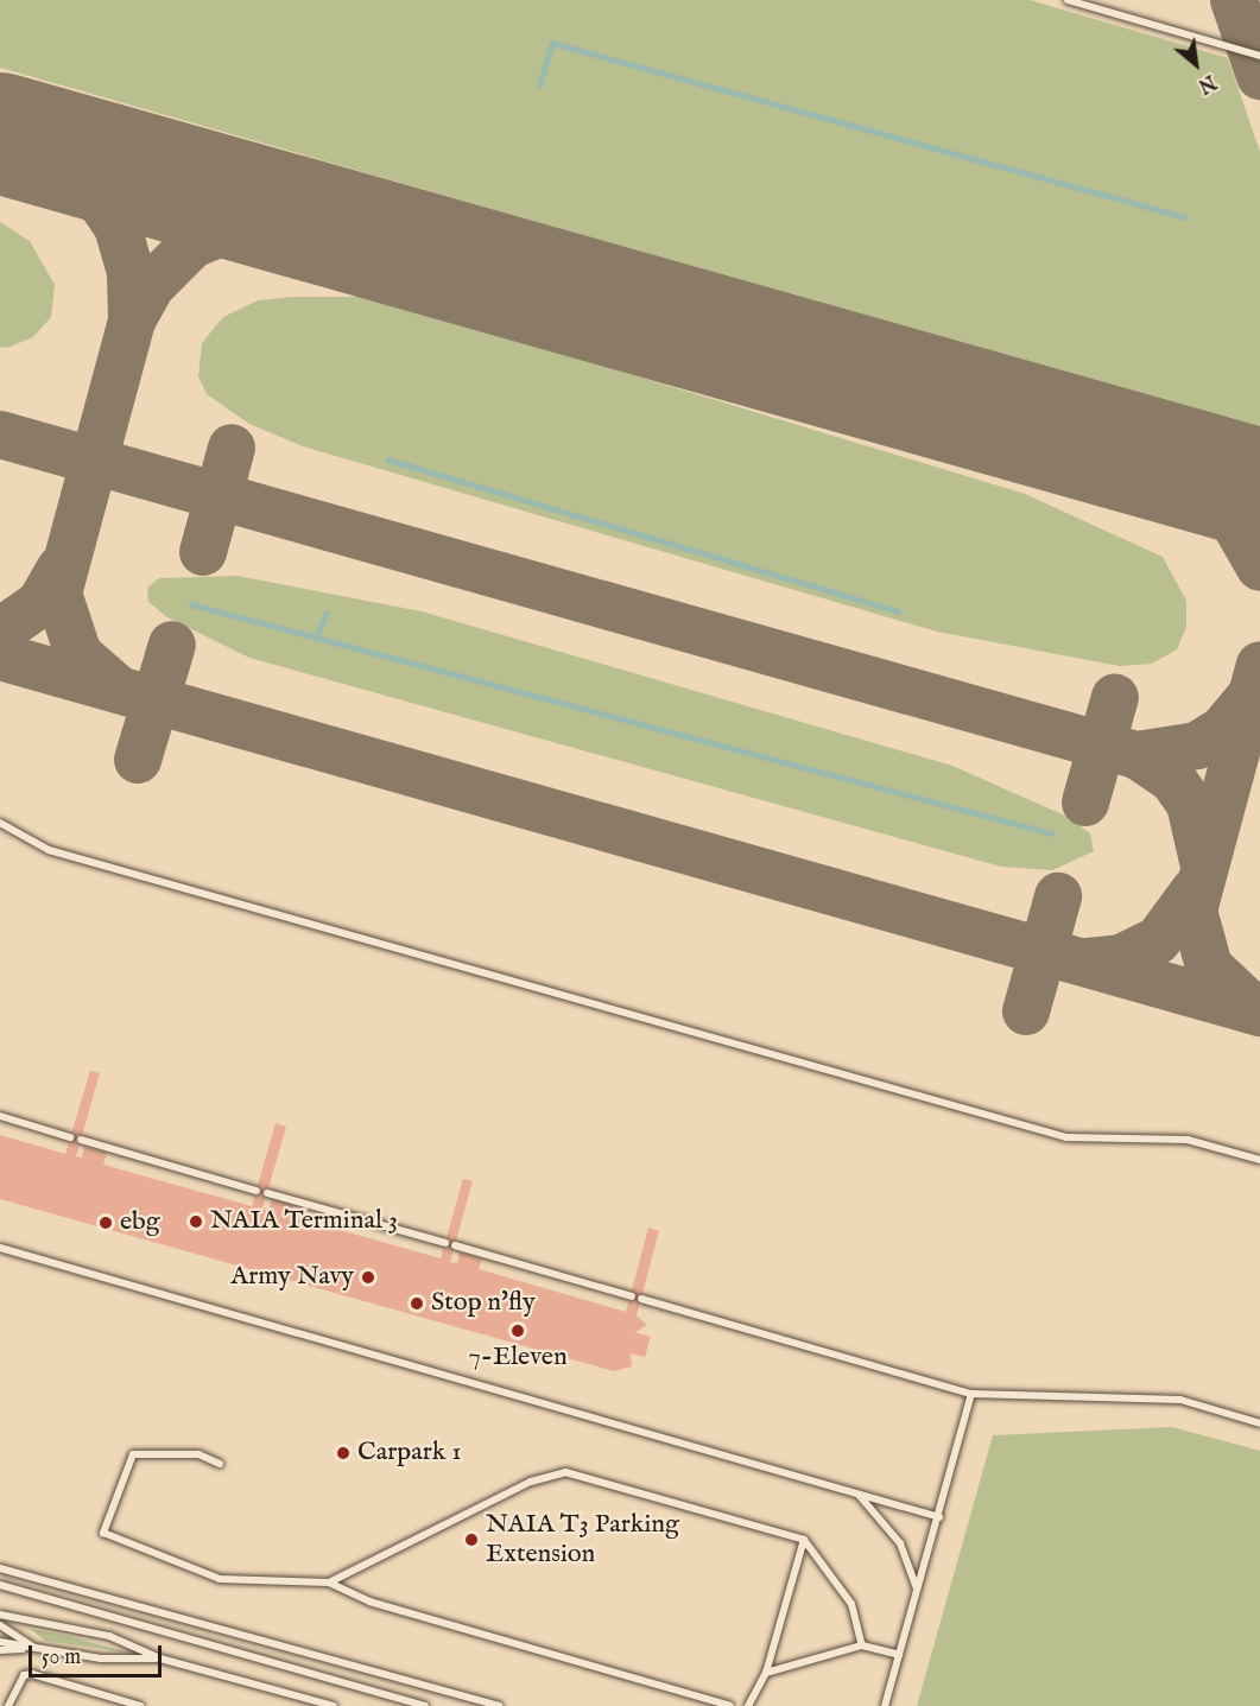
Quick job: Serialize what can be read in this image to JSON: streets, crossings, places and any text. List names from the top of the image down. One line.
{"places":["NAIA Terminal 3","ebg","Army Navy","Stop n'fly","7-Eleven","Carpark 1","NAIA T3 Parking Extension"],"scale_bar":"50 m","north":"bottom right"}
